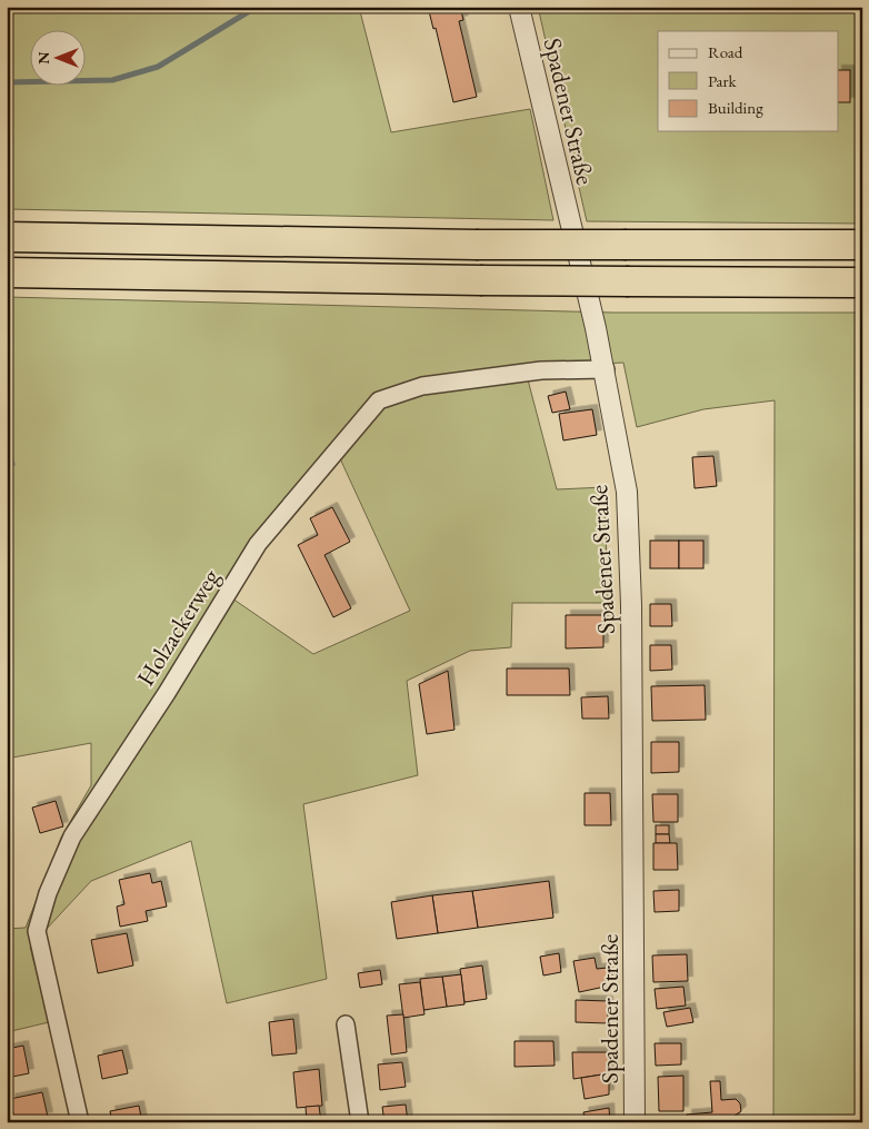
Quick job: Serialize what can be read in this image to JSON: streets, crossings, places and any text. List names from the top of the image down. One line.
{"streets":{"street":["Spadener Straße","Holzackerweg"]},"crossings":[["Spadener Straße","Holzackerweg"]],"legend":["Road","Park","Building"],"north":"left"}
